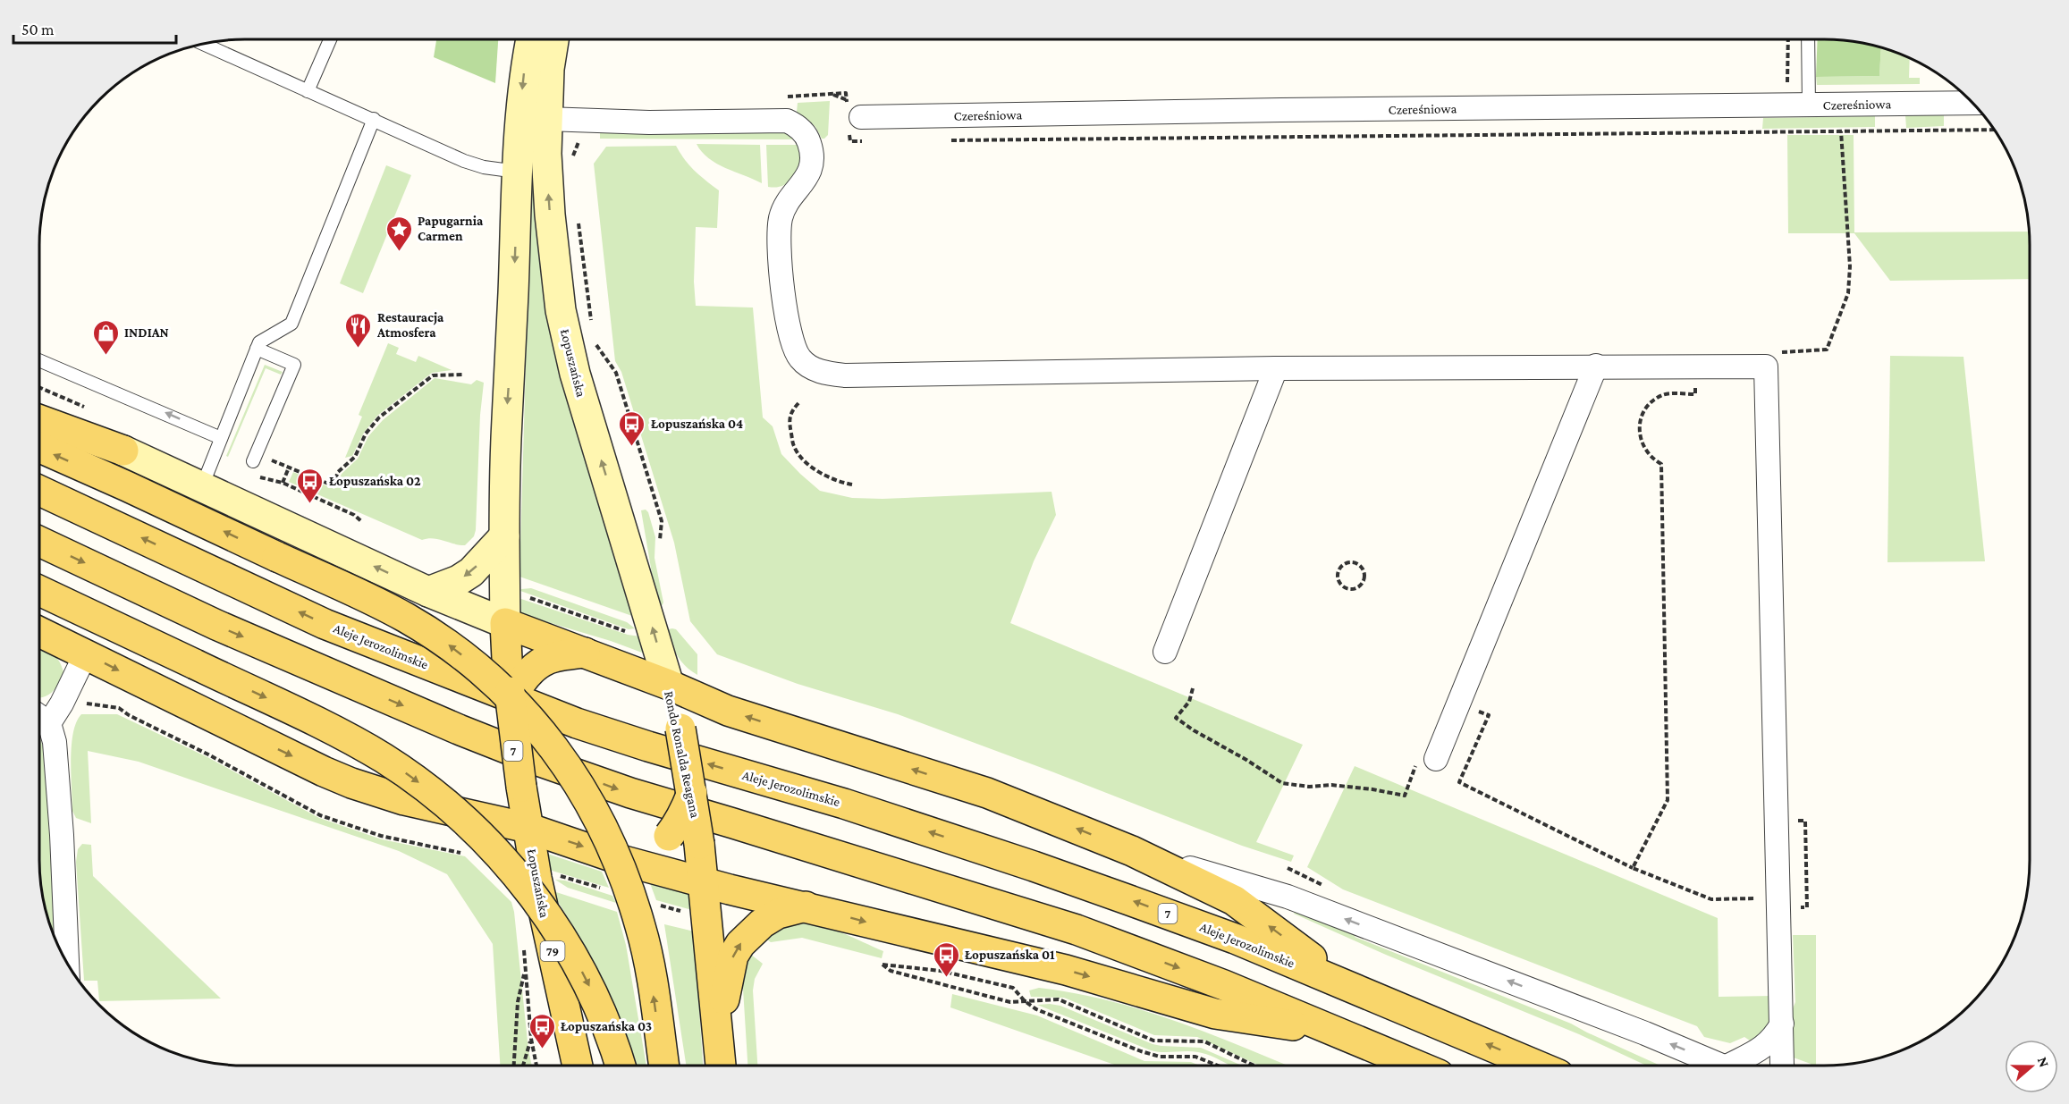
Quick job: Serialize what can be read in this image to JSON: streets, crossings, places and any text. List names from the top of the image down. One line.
{"streets":{"main road":["Łopuszańska","Aleje Jerozolimskie","7","Rondo Ronalda Reagana","79"],"street":["Czereśniowa"]},"crossings":[["Łopuszańska","Rondo Ronalda Reagana"]],"places":{"place":["Papugarnia Carmen"],"restaurant":["Restauracja Atmosfera"],"shop":["INDIAN"],"bus stop":["Łopuszańska 04","Łopuszańska 02","Łopuszańska 01","Łopuszańska 03"]},"scale_bar":"50 m","north":"right"}
